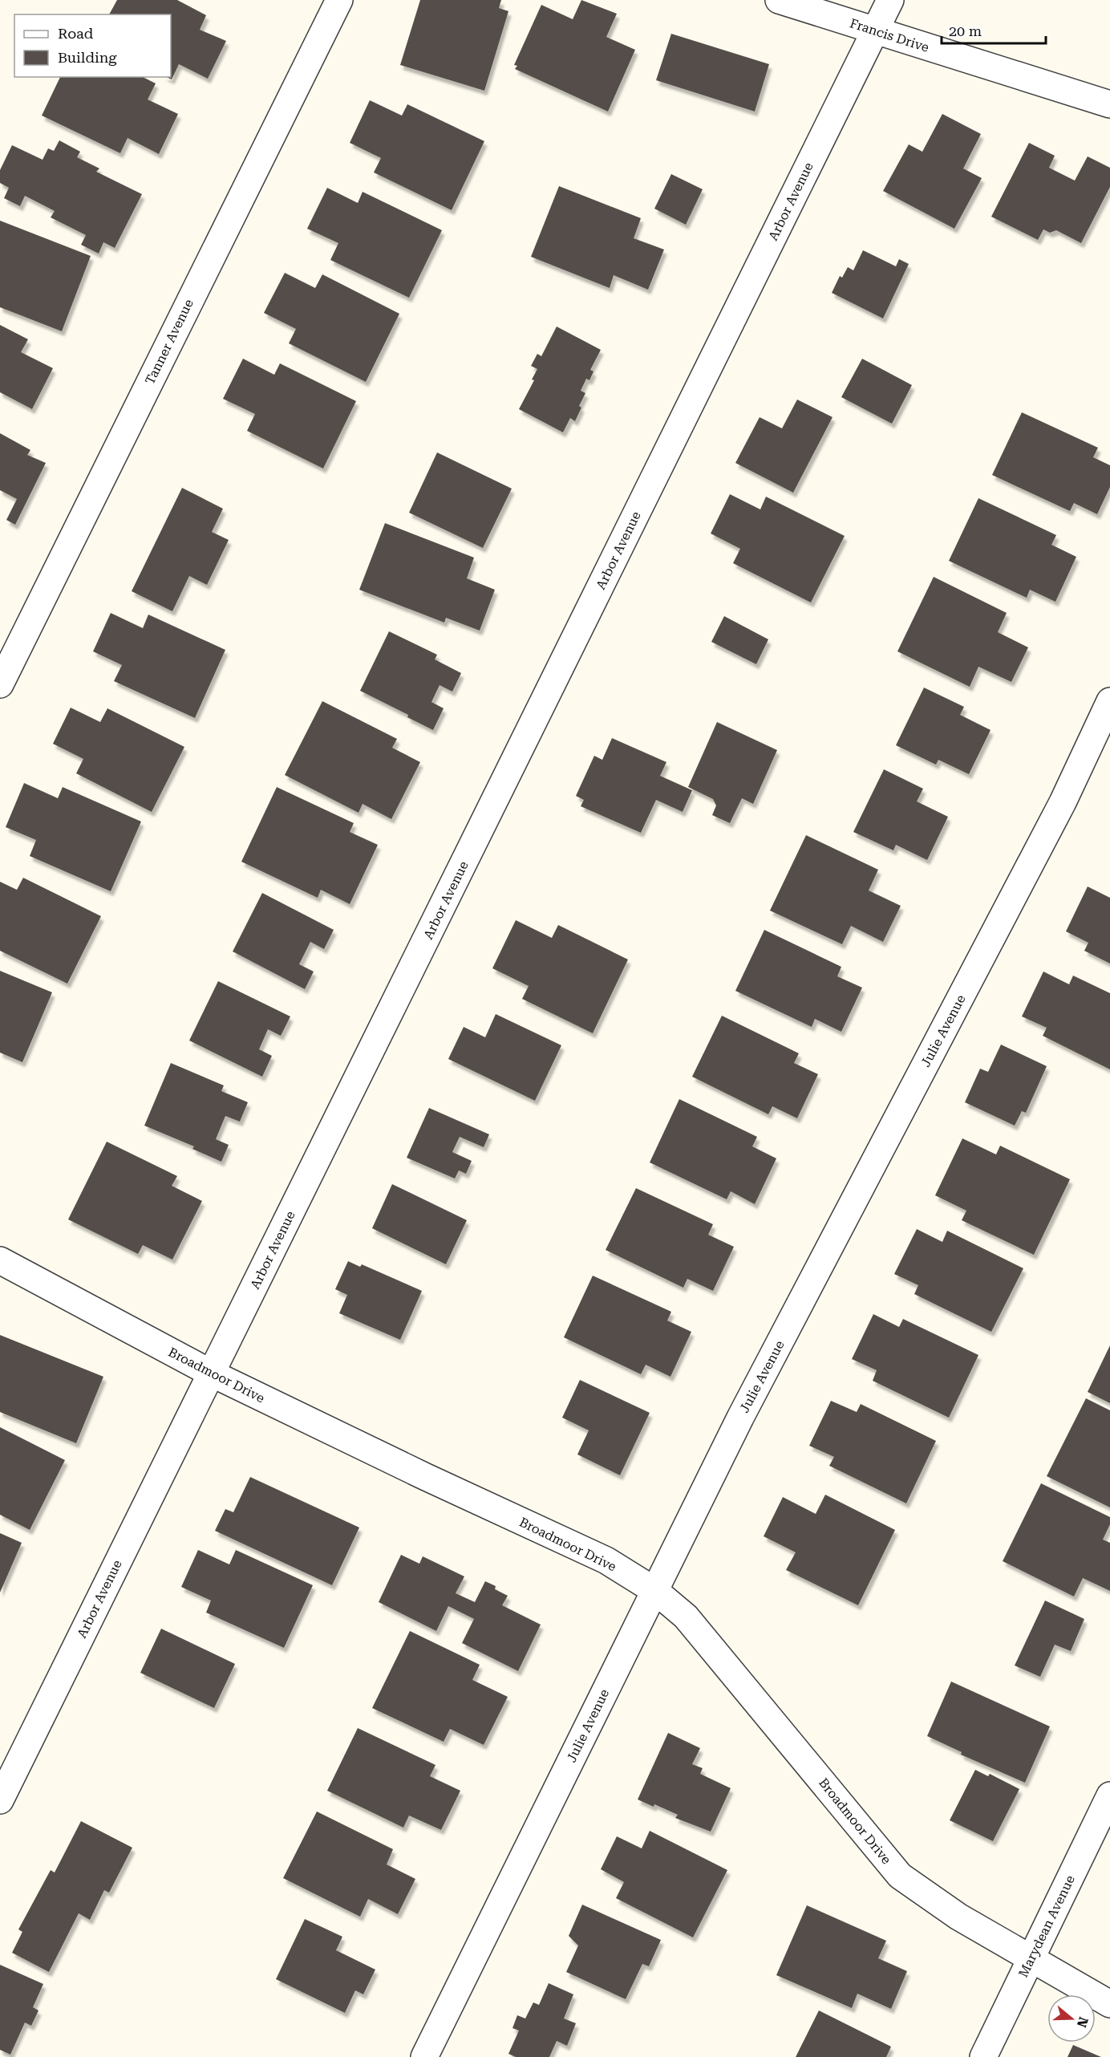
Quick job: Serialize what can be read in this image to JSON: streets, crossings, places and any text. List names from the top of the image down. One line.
{"streets":{"street":["Francis Drive","Arbor Avenue","Tanner Avenue","Julie Avenue","Broadmoor Drive","Marydean Avenue"]},"crossings":[["Francis Drive","Arbor Avenue"],["Arbor Avenue","Broadmoor Drive"],["Julie Avenue","Broadmoor Drive"],["Broadmoor Drive","Marydean Avenue"]],"legend":["Road","Building"],"scale_bar":"20 m","north":"right"}
